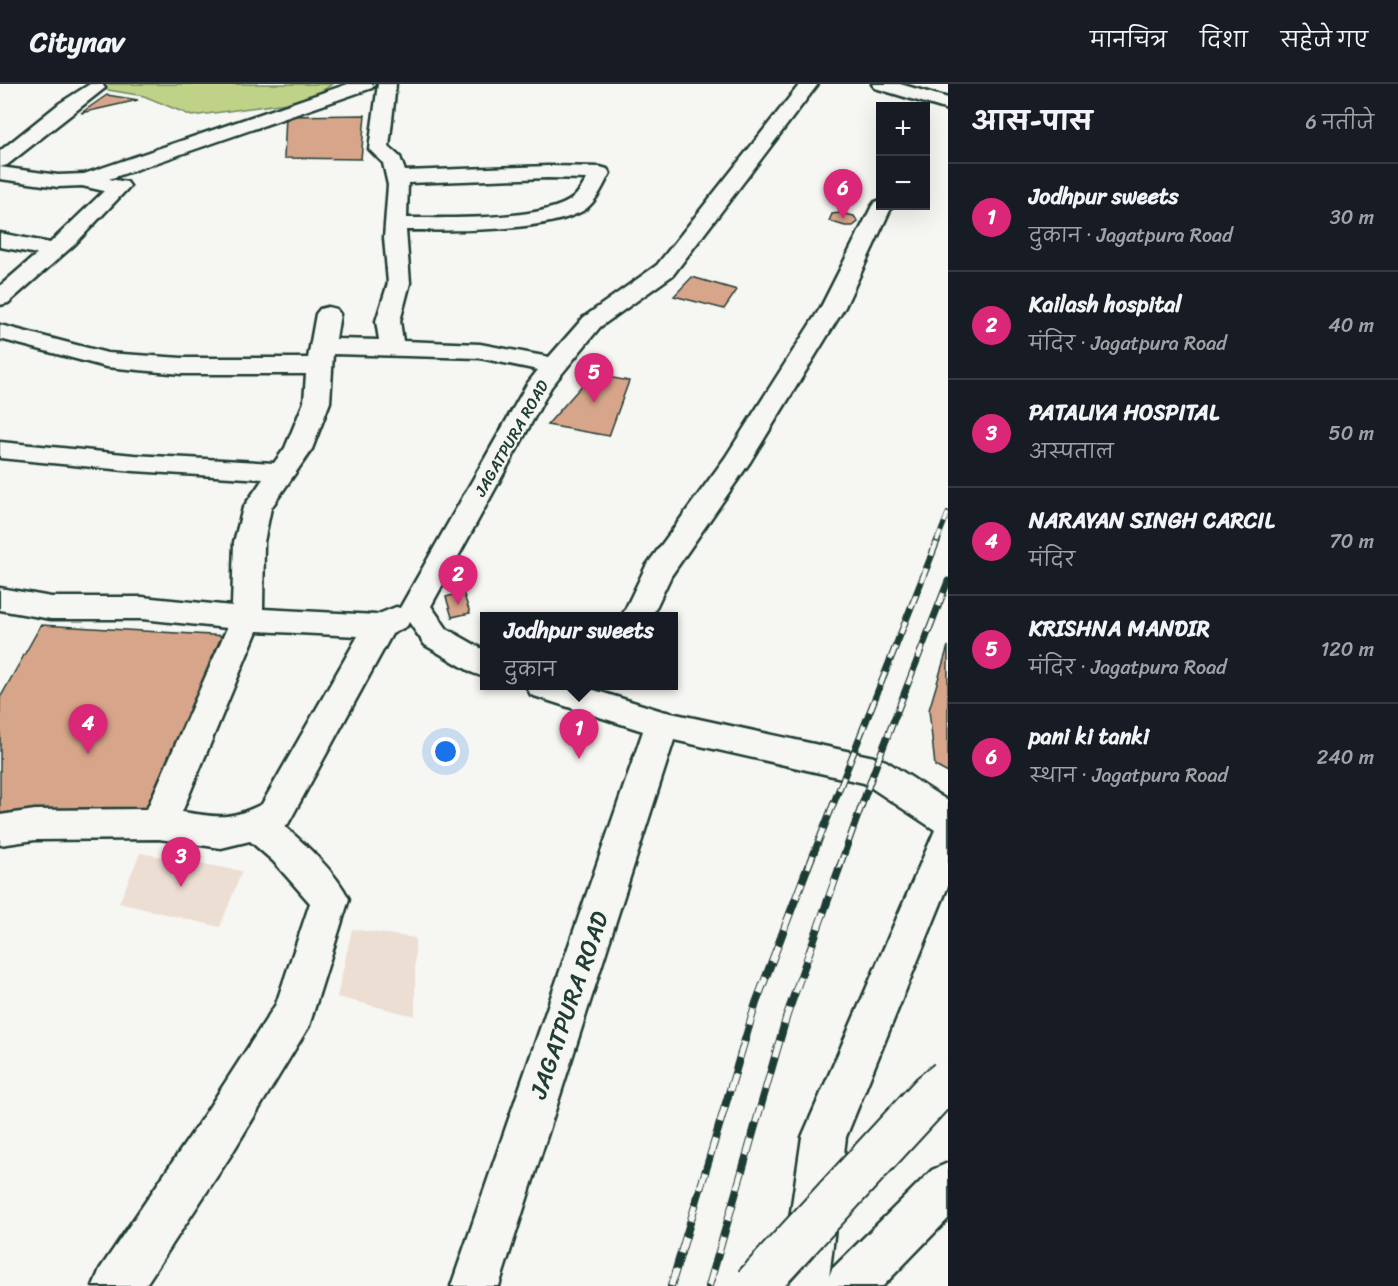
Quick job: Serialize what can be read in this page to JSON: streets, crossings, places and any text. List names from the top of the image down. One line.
{"streets":{"street":["JAGATPURA ROAD"]},"page":{"header":"Citynav","nav":["मानचित्र","दिशा","सहेजे गए"],"heading":["आस-पास","6 नतीजे"],"map_buttons":["+","−"],"list":[{"mark":"1","name":"Jodhpur sweets","note":"दुकान · Jagatpura Road","value":"30 m"},{"mark":"2","name":"Kailash hospital","note":"मंदिर · Jagatpura Road","value":"40 m"},{"mark":"3","name":"PATALIYA HOSPITAL","note":"अस्पताल","value":"50 m"},{"mark":"4","name":"NARAYAN SINGH CARCIL","note":"मंदिर","value":"70 m"},{"mark":"5","name":"KRISHNA MANDIR","note":"मंदिर · Jagatpura Road","value":"120 m"},{"mark":"6","name":"pani ki tanki","note":"स्थान · Jagatpura Road","value":"240 m"}],"pins":["6","5","2","4","1","3"],"popup":["Jodhpur sweets","दुकान"]}}
